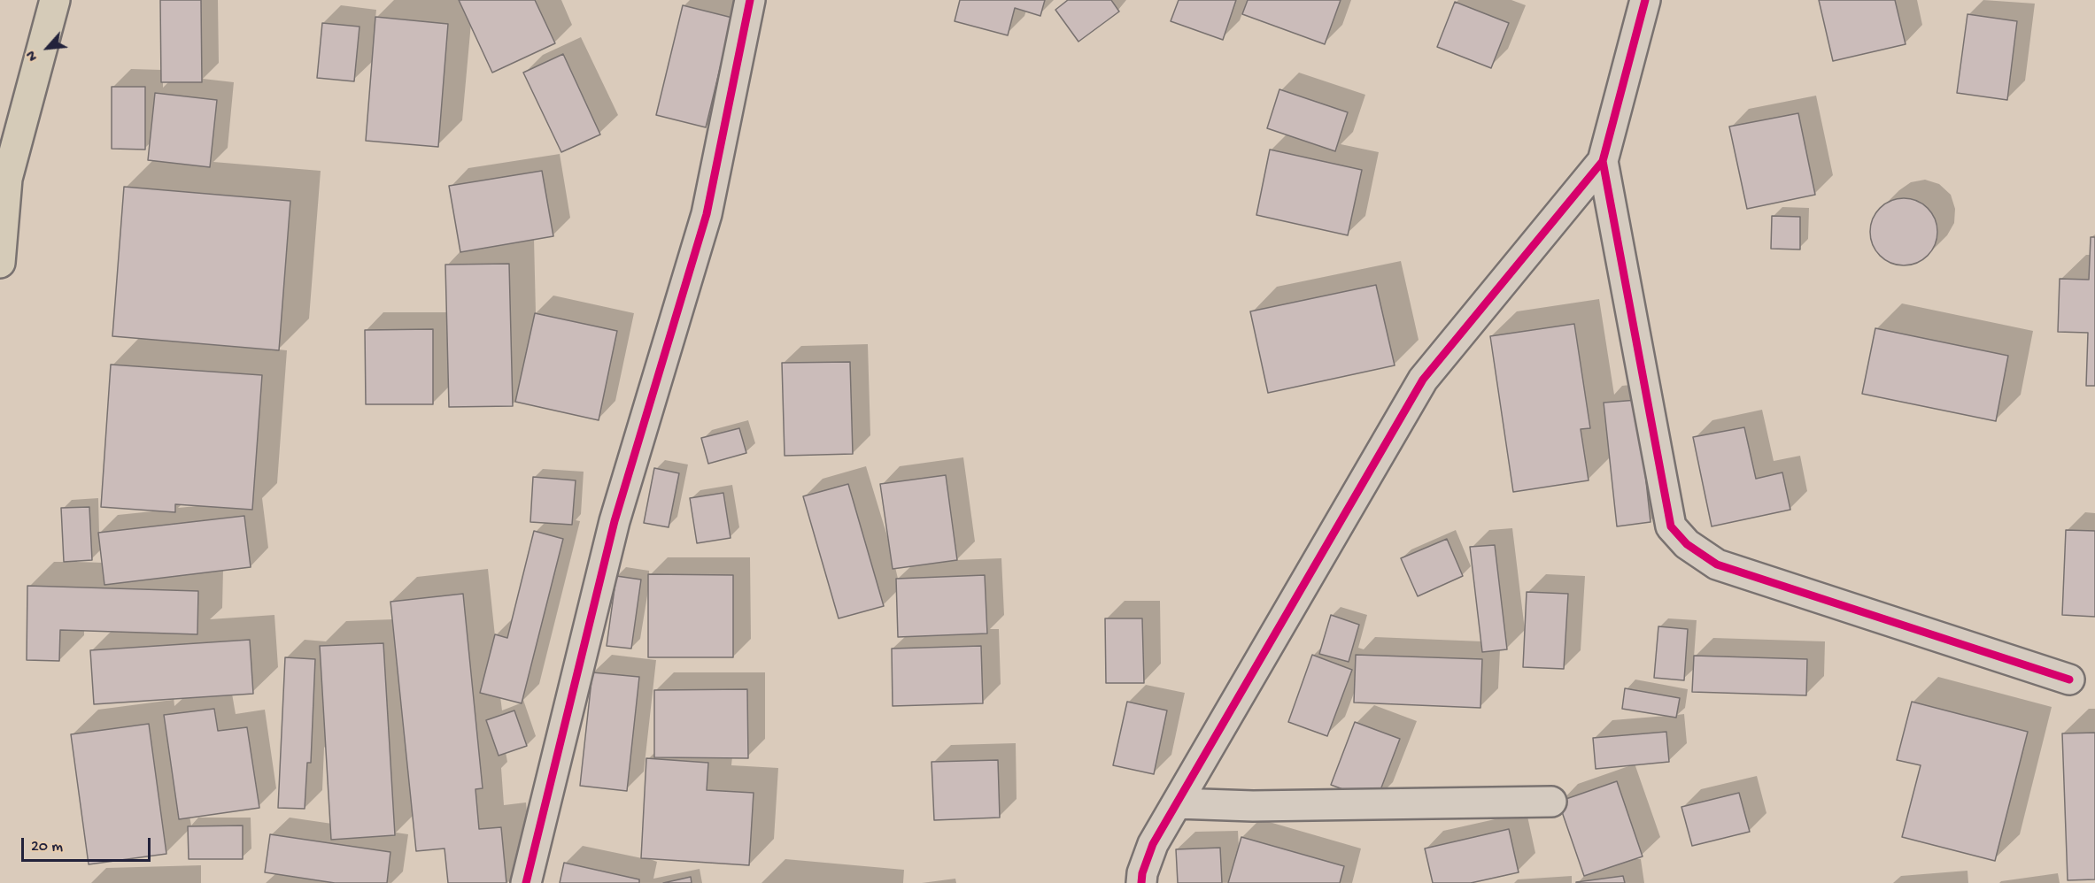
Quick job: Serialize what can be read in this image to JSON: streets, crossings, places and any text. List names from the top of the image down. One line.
{"scale_bar":"20 m","north":"bottom left"}
